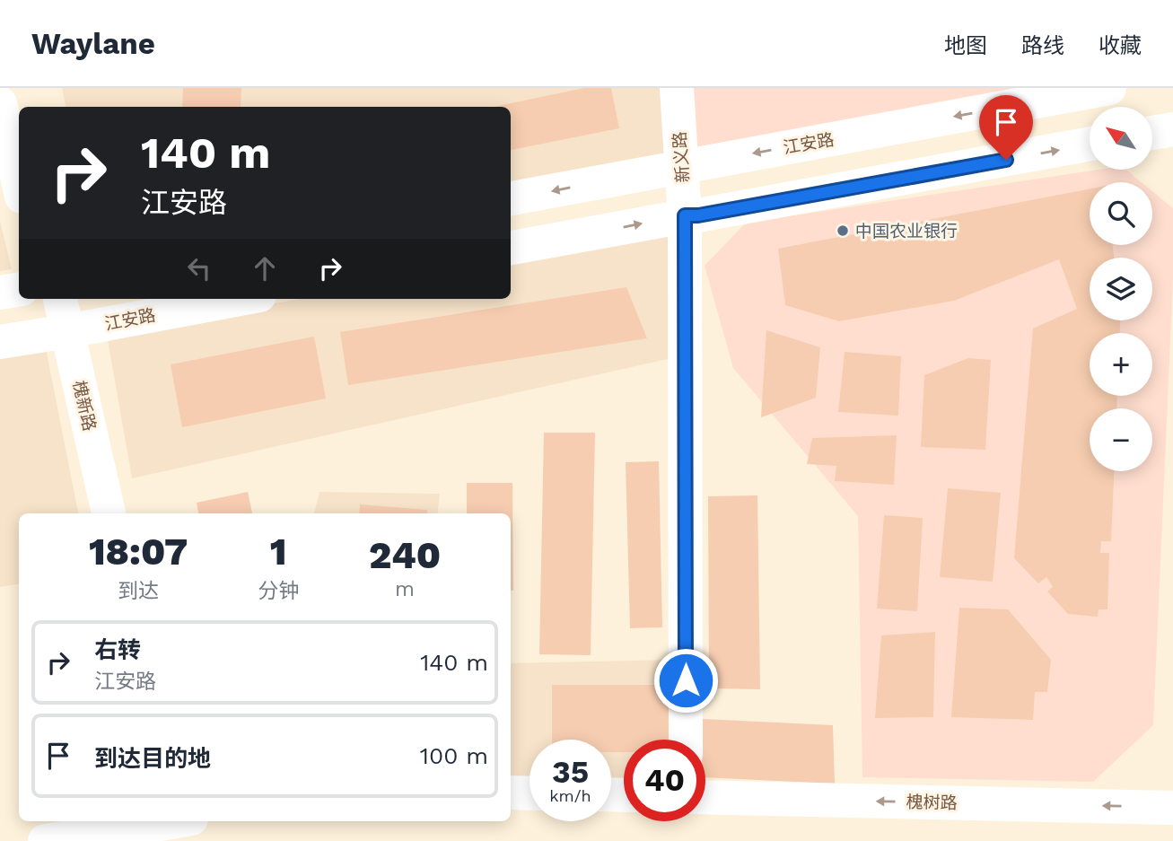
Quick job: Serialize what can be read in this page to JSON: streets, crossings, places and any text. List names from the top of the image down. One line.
{"streets":{"street":["江安路","新义路","槐新路","槐树路"]},"crossings":[["江安路","新义路"],["江安路","槐新路"]],"one_way":["槐树路"],"places":["中国农业银行"],"north":"top left","page":{"header":"Waylane","nav":["地图","路线","收藏"],"map_buttons":["+","−"],"turn":["140 m","江安路"],"eta":["18:07","到达","1","分钟","240","m"],"list":[{"name":"右转","note":"江安路","value":"140 m"},{"name":"到达目的地","value":"100 m"}],"speed":"35 km/h","limit":"40"}}
